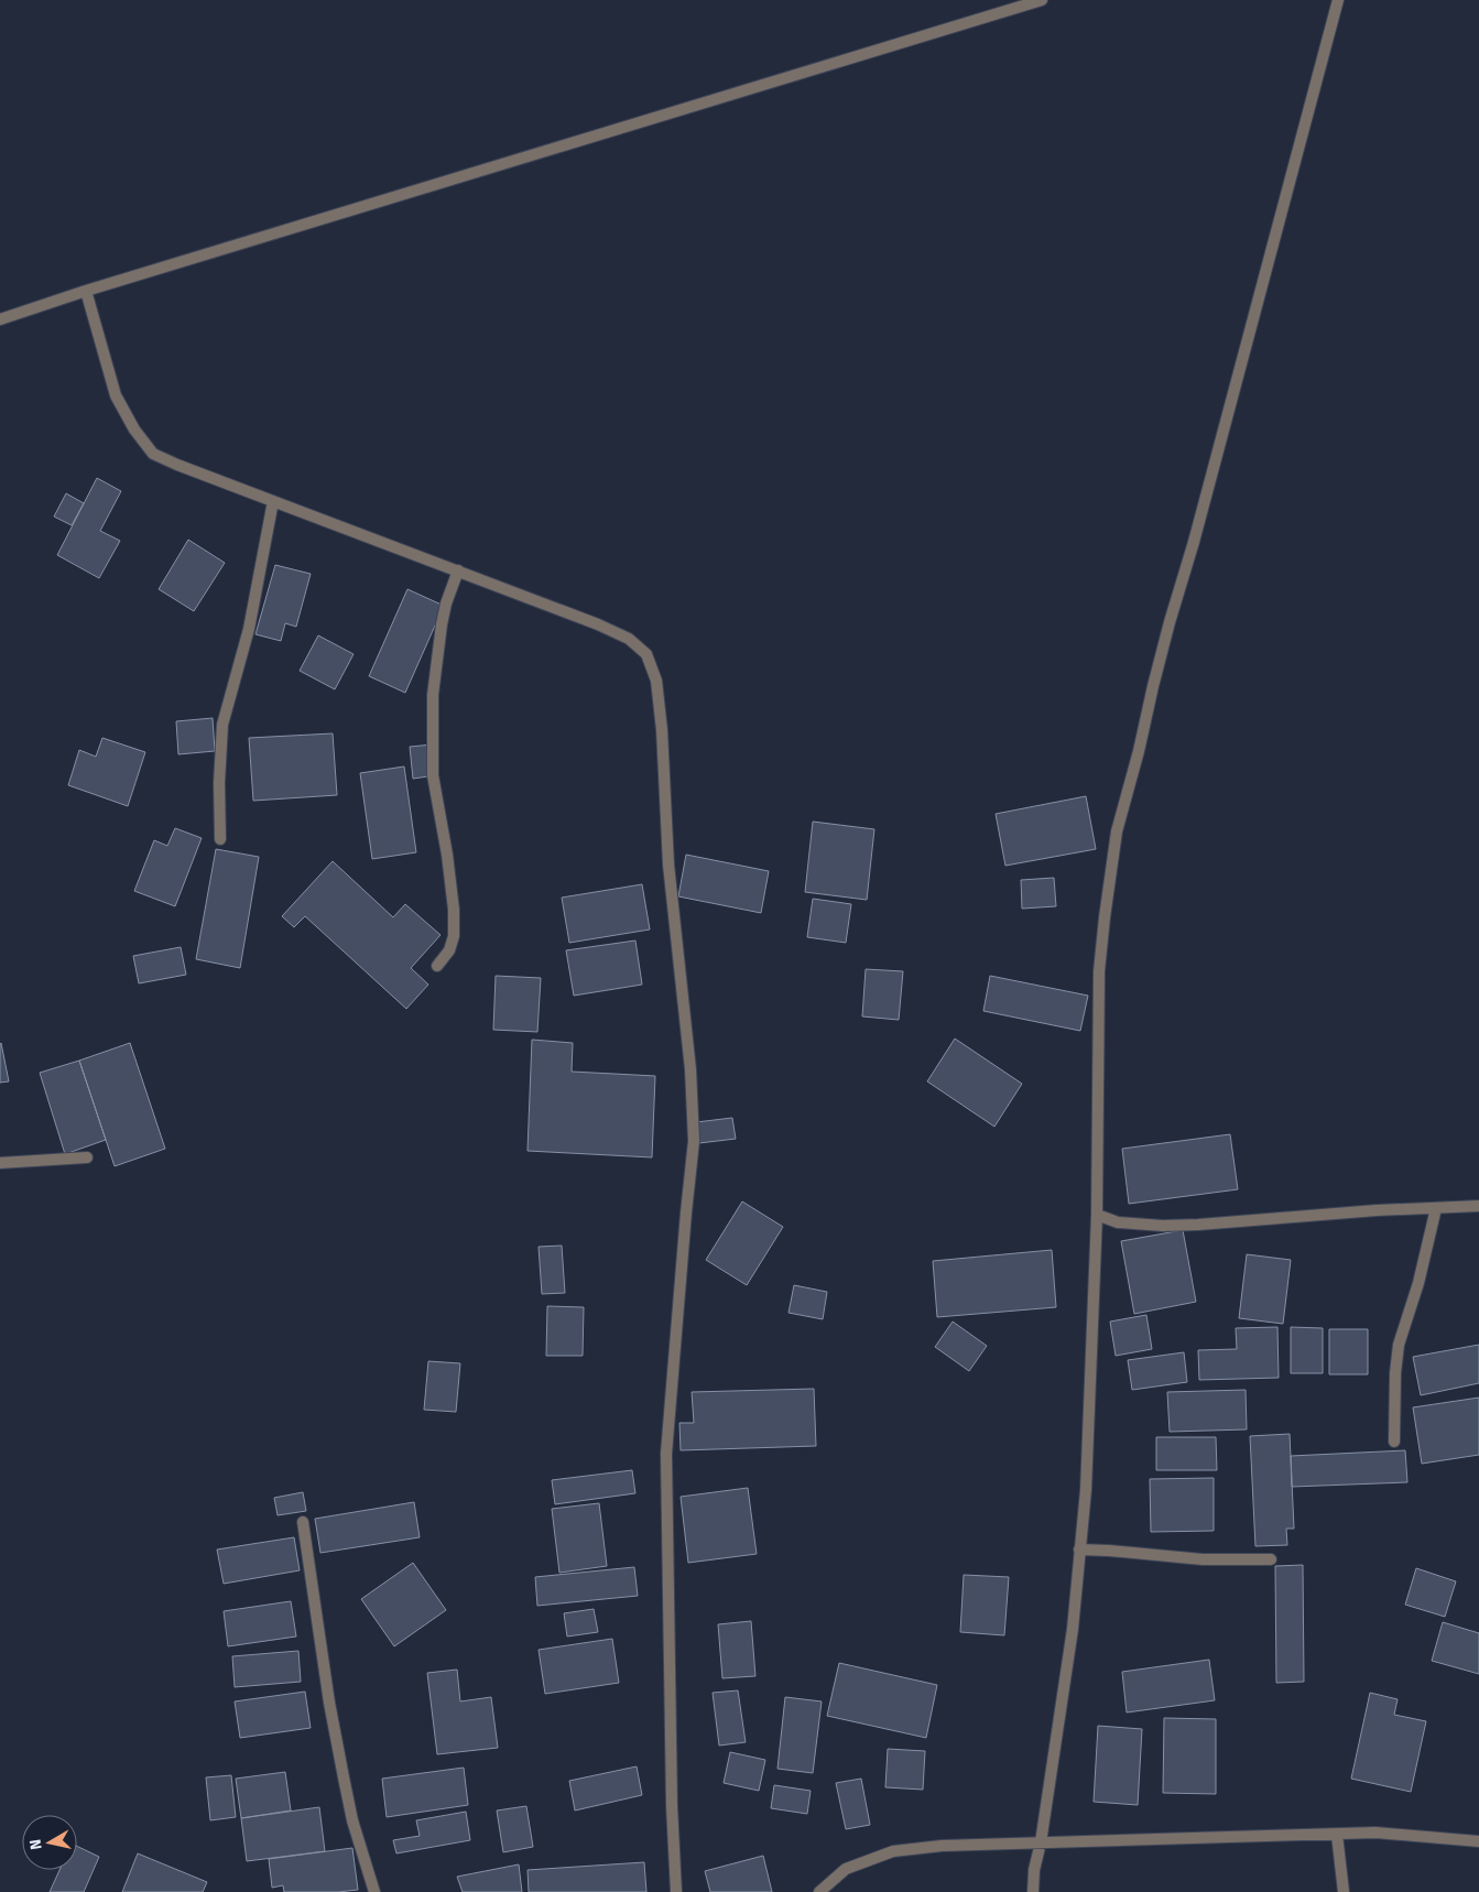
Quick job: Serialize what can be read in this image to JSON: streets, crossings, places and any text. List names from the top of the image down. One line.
{"north":"left"}
